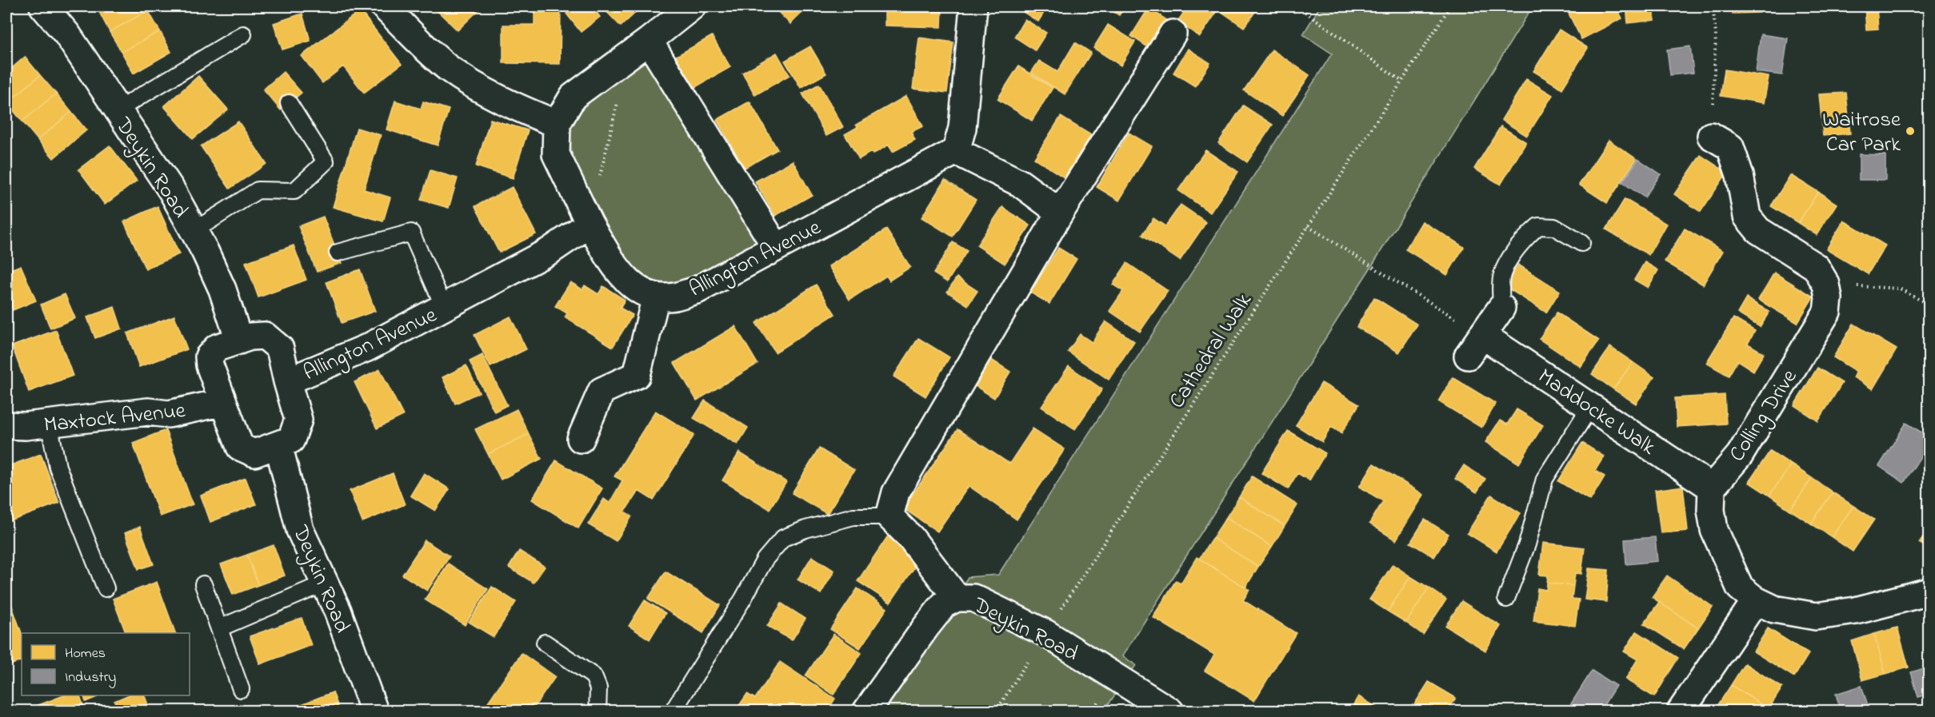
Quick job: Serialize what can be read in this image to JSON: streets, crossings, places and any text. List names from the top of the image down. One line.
{"streets":{"street":["Deykin Road","Allington Avenue","Maddocke Walk","Colling Drive","Maxtock Avenue"],"path":["Cathedral Walk"]},"crossings":[["Deykin Road","Cathedral Walk"],["Maddocke Walk","Colling Drive"]],"places":["Waitrose Car Park"],"legend":["Homes","Industry"]}
